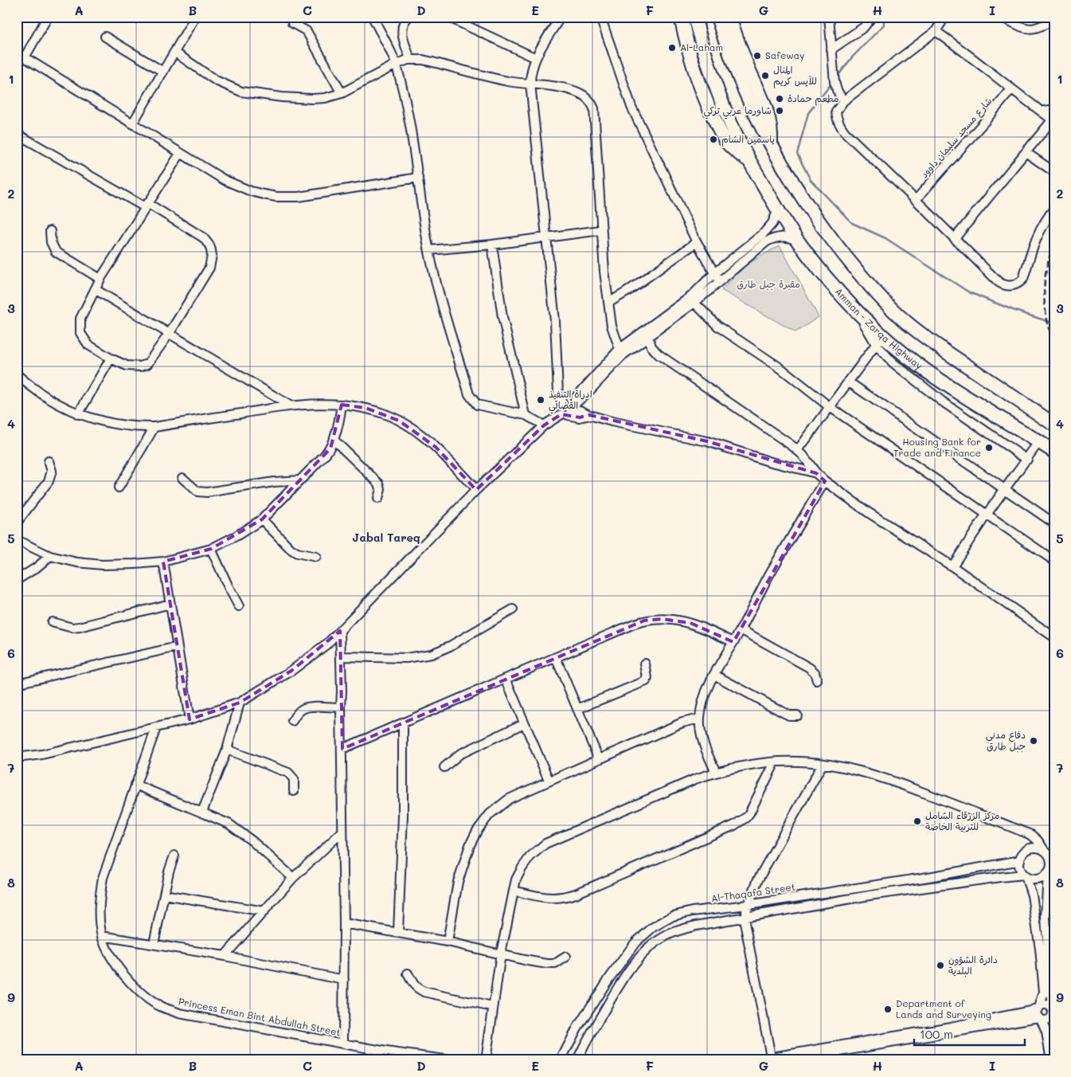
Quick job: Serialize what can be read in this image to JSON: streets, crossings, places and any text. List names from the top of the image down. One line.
{"streets":{"highway":["Amman - Zarqa Highway"],"street":["شارع مسجد سليمان داوود","Al-Thaqafa Street","Princess Eman Bint Abdullah Street"]},"districts":["Jabal Tareq"],"parks":["مقبرة جبل طارق"],"places":["Al-Laham","Safeway","المنال للآيس كريم","مطعم حمادة","شاورما عربي تركي","ياسمين الشام","ادراة التنفيذ القضائي","Housing Bank for Trade and Finance","دفاع مدني جبل طارق","مركز الزرقاء الشامل للتربية الخاصة","دائرة الشؤون البلدية","Department of Lands and Surveying"],"scale_bar":"100 m","grid":{"columns":["A","B","C","D","E","F","G","H","I"],"rows":["1","2","3","4","5","6","7","8","9"]}}
